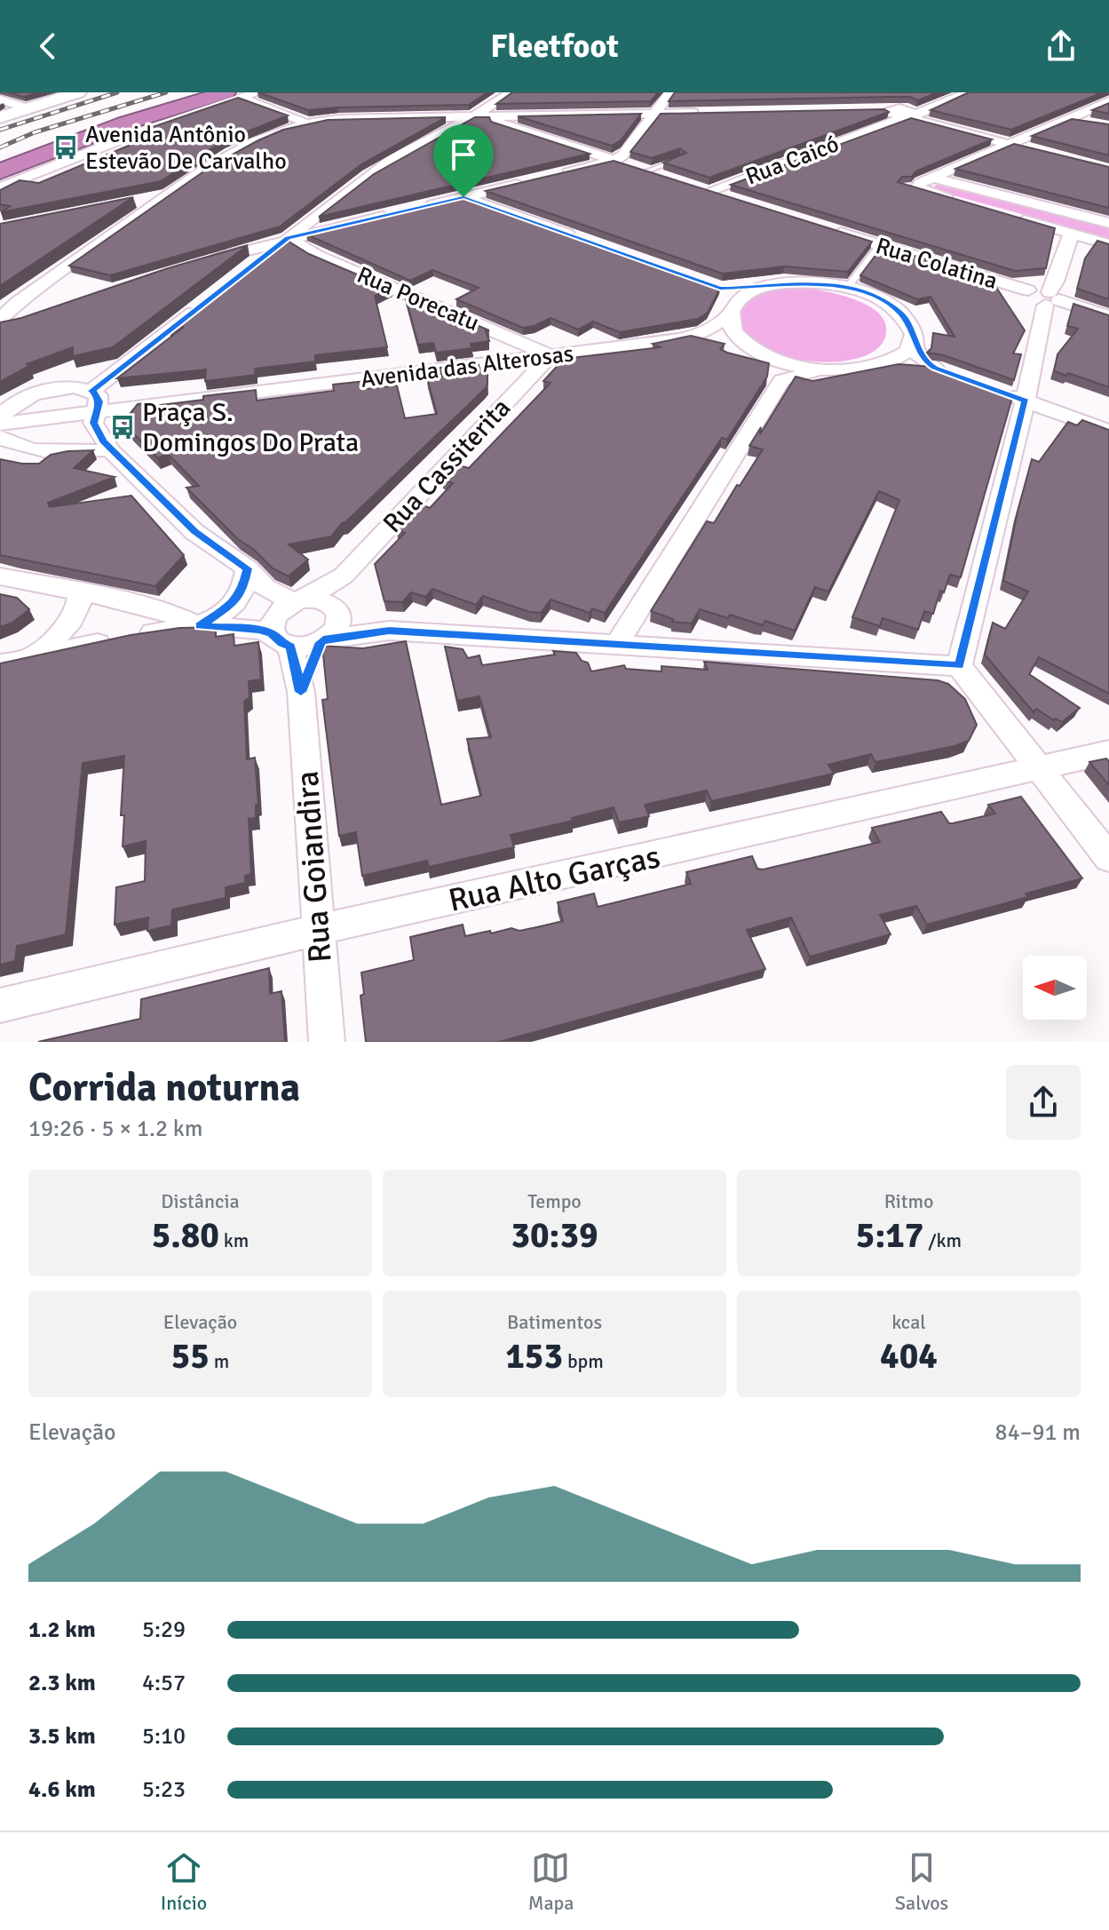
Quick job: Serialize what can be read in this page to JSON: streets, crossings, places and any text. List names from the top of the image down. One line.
{"streets":{"street":["Rua Caicó","Rua Colatina","Rua Porecatu","Avenida das Alterosas","Rua Cassiterita","Rua Goiandira","Rua Alto Garças"]},"crossings":[["Rua Porecatu","Avenida das Alterosas"],["Rua Porecatu","Rua Cassiterita"],["Avenida das Alterosas","Rua Cassiterita"],["Rua Cassiterita","Rua Goiandira"],["Rua Goiandira","Rua Alto Garças"]],"places":{"bus stop":["Avenida Antônio Estevão De Carvalho","Praça S. Domingos Do Prata"]},"north":"left","page":{"header":"Fleetfoot","heading":["Corrida noturna","19:26 · 5 × 1.2 km"],"stats":[["Distância","5.80 km"],["Tempo","30:39"],["Ritmo","5:17 /km"],["Elevação","55 m"],["Batimentos","153 bpm"],["kcal","404"]],"chart":["Elevação","84–91 m"],"list":[{"name":"1.2 km","note":"5:29"},{"name":"2.3 km","note":"4:57"},{"name":"3.5 km","note":"5:10"},{"name":"4.6 km","note":"5:23"}],"tabs":["Início","Mapa","Salvos"]}}
